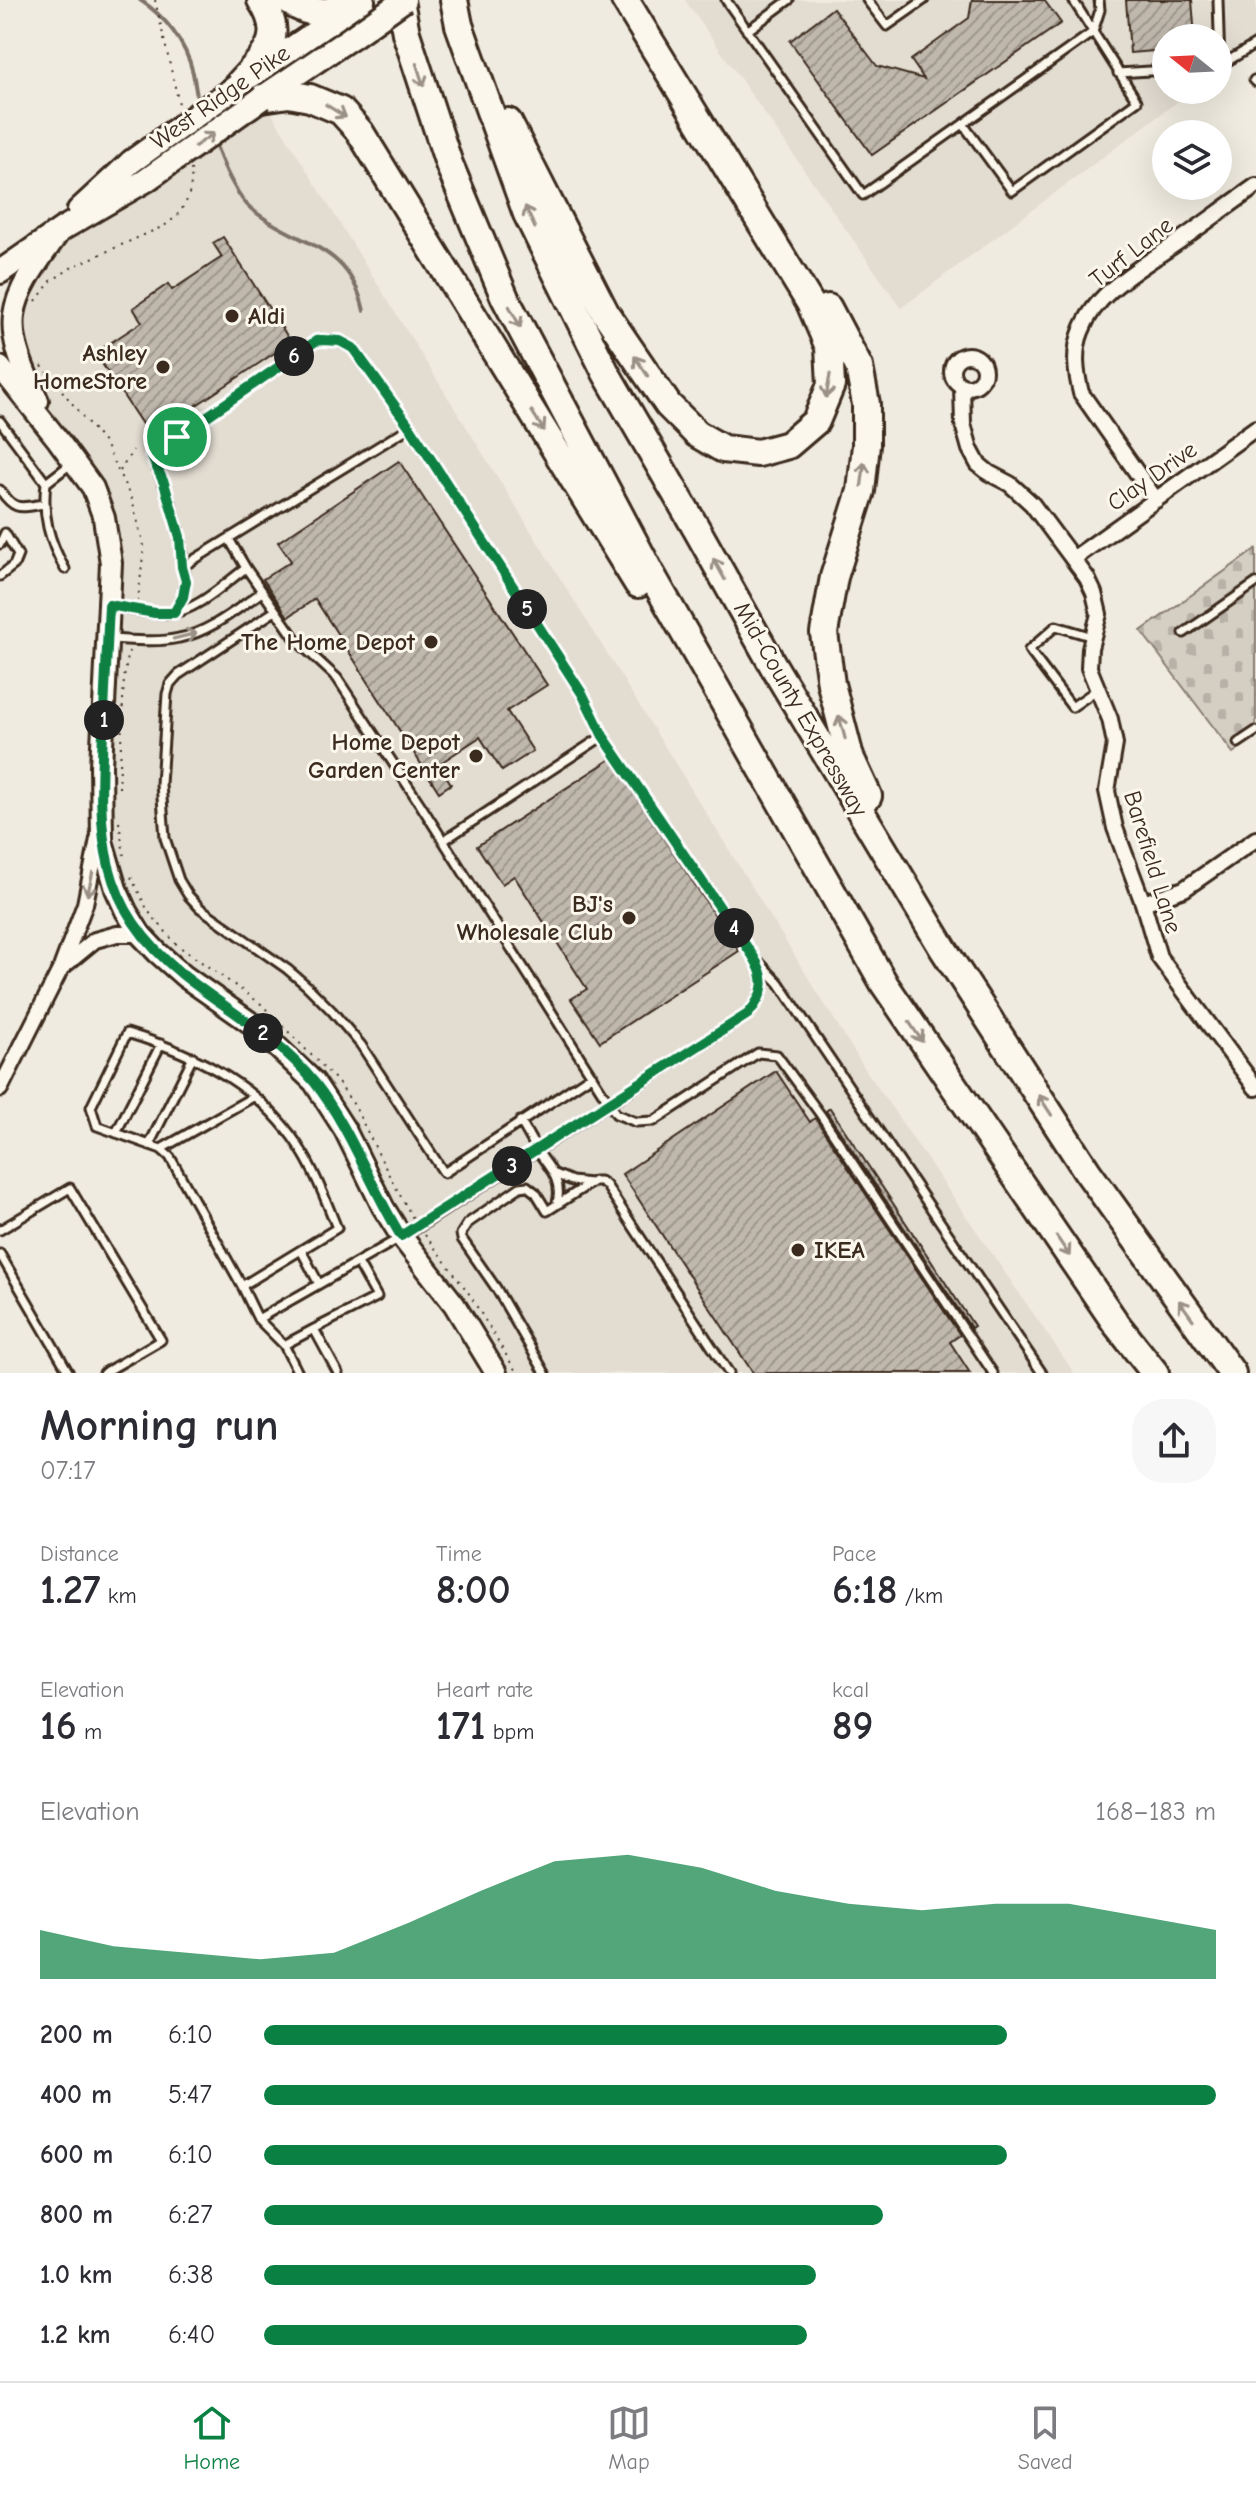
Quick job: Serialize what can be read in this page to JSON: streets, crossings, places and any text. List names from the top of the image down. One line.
{"streets":{"highway":["Mid-County Expressway"],"main road":["West Ridge Pike"],"street":["Turf Lane","Clay Drive","Barefield Lane"]},"crossings":[["Turf Lane","Clay Drive"],["Clay Drive","Barefield Lane"]],"places":["Aldi","Ashley HomeStore","The Home Depot","Home Depot Garden Center","BJ's Wholesale Club","IKEA"],"north":"left","page":{"pins":["6","5","1","4","2","3"],"heading":["Morning run","07:17"],"stats":[["Distance","1.27 km"],["Time","8:00"],["Pace","6:18 /km"],["Elevation","16 m"],["Heart rate","171 bpm"],["kcal","89"]],"chart":["Elevation","168–183 m"],"list":[{"name":"200 m","note":"6:10"},{"name":"400 m","note":"5:47"},{"name":"600 m","note":"6:10"},{"name":"800 m","note":"6:27"},{"name":"1.0 km","note":"6:38"},{"name":"1.2 km","note":"6:40"}],"tabs":["Home","Map","Saved"]}}
